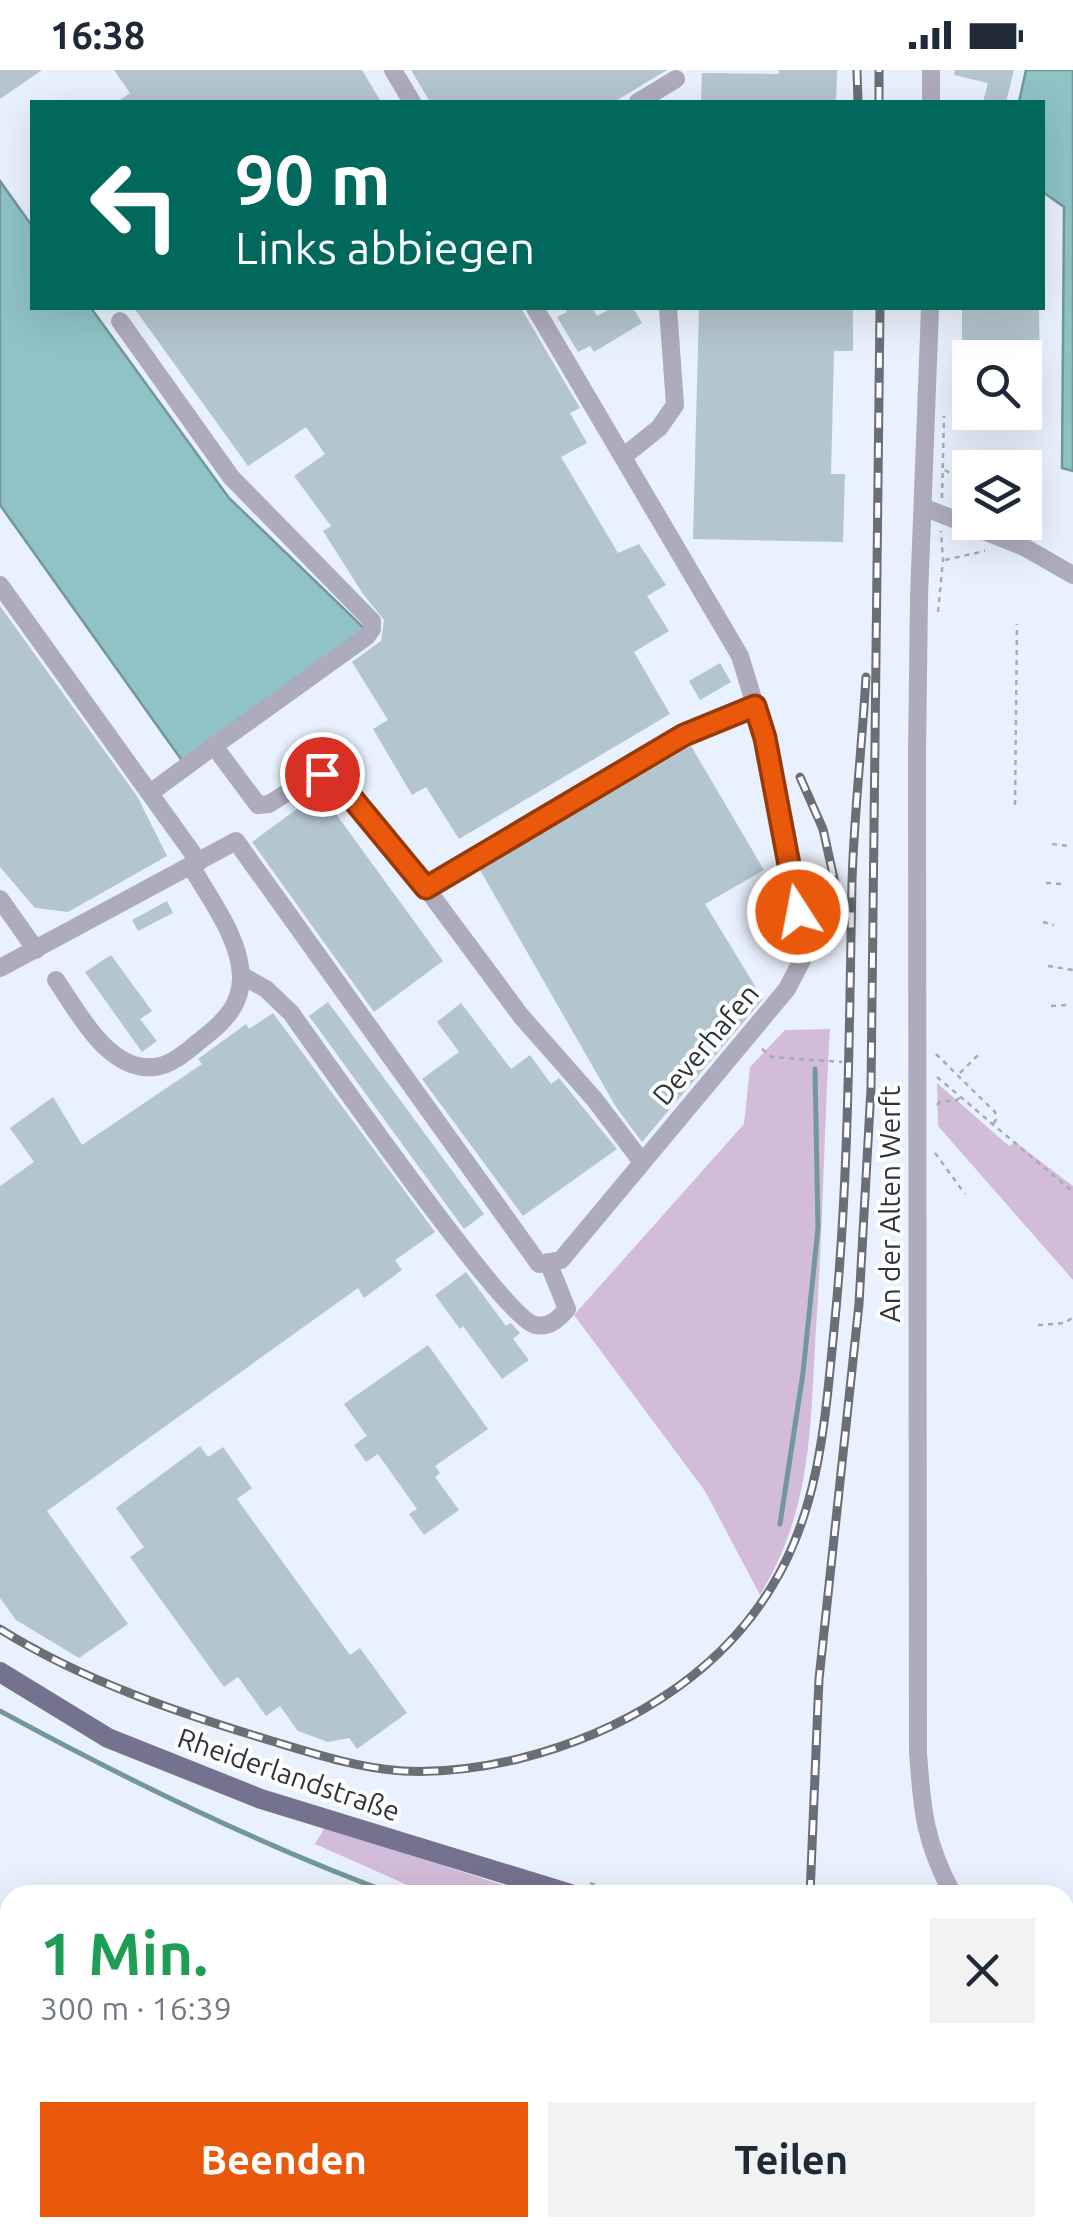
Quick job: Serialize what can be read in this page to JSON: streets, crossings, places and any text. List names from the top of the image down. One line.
{"streets":{"main road":["Rheiderlandstraße"],"street":["Deverhafen","An der Alten Werft"]},"page":{"status":"16:38","turn":["90 m","Links abbiegen"],"heading":["1 Min.","300 m · 16:39"],"buttons":["Beenden","Teilen"]}}
